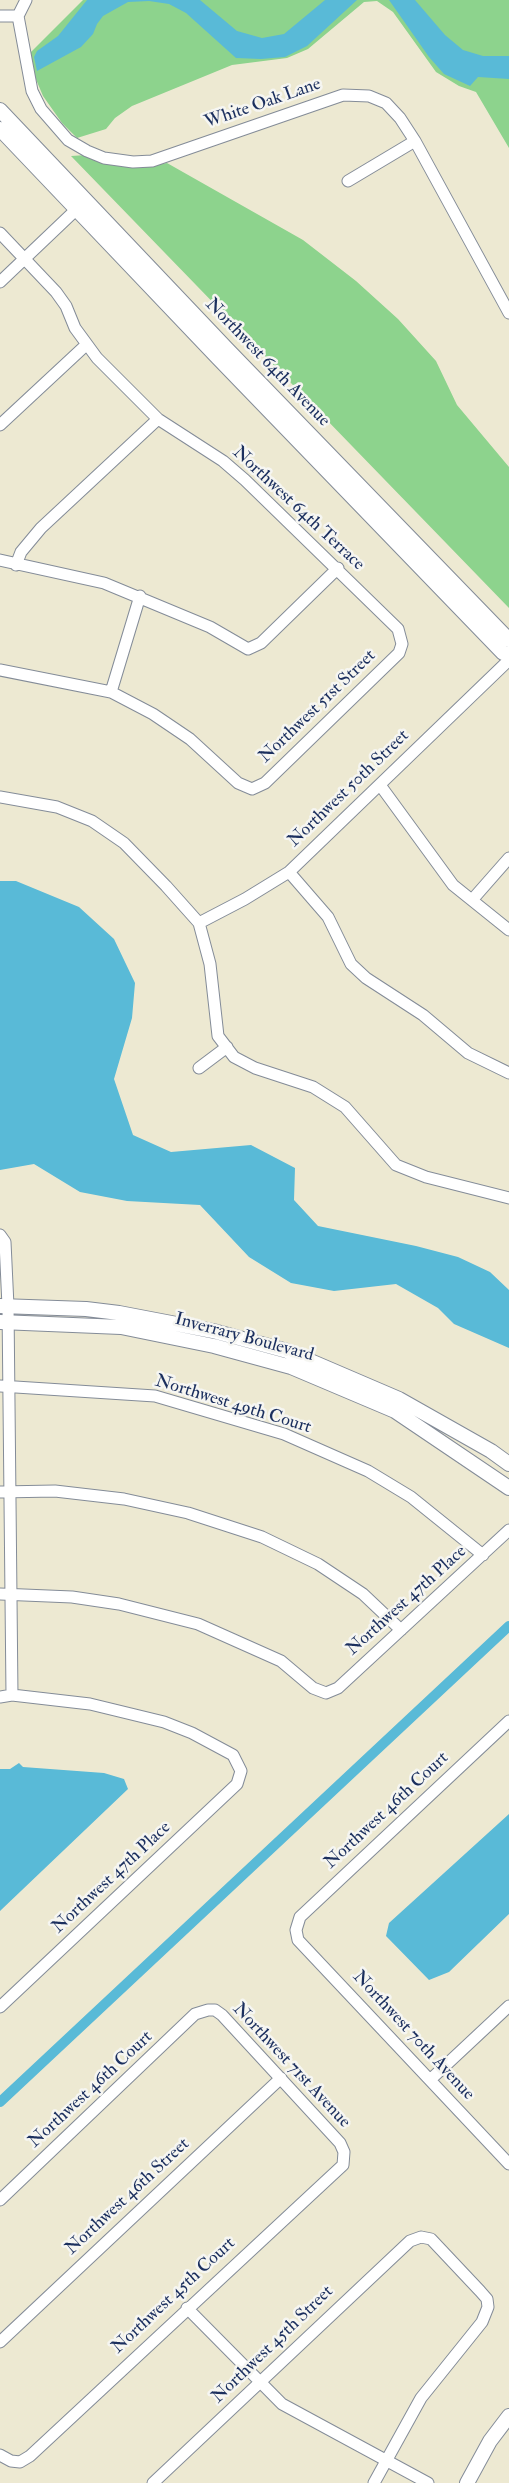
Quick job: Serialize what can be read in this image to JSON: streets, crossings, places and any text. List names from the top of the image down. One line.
{"streets":{"street":["White Oak Lane","Northwest 64th Avenue","Northwest 64th Terrace","Northwest 51st Street","Northwest 50th Street","Inverrary Boulevard","Northwest 49th Court","Northwest 47th Place","Northwest 46th Court","Northwest 70th Avenue","Northwest 71st Avenue","Northwest 46th Street","Northwest 45th Court","Northwest 45th Street"]},"crossings":[["Northwest 64th Terrace","Northwest 51st Street"],["Northwest 49th Court","Northwest 47th Place"],["Northwest 46th Court","Northwest 70th Avenue"],["Northwest 46th Court","Northwest 71st Avenue"],["Northwest 71st Avenue","Northwest 46th Street"],["Northwest 71st Avenue","Northwest 45th Court"]]}
